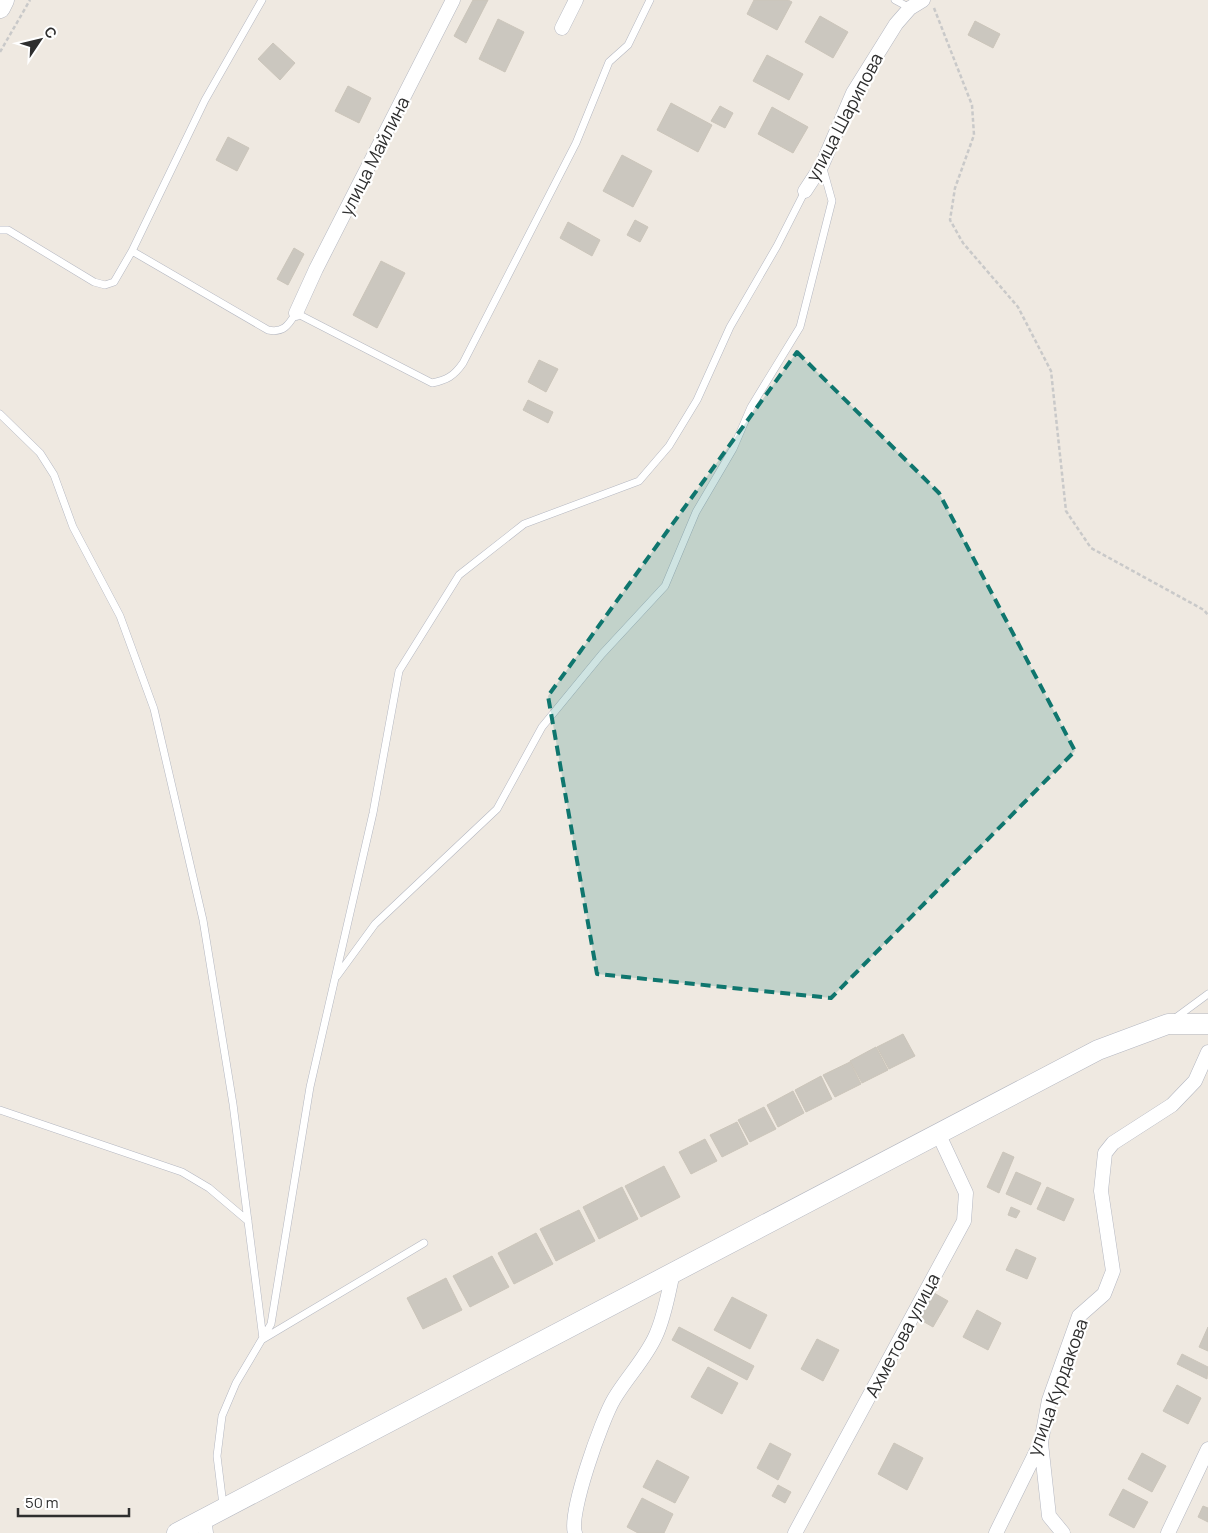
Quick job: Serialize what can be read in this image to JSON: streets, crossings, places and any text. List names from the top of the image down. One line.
{"streets":{"street":["улица Шарипова","улица Майлина","Ахметова улица","улица Курдакова"]},"scale_bar":"50 m","north":"top right"}
